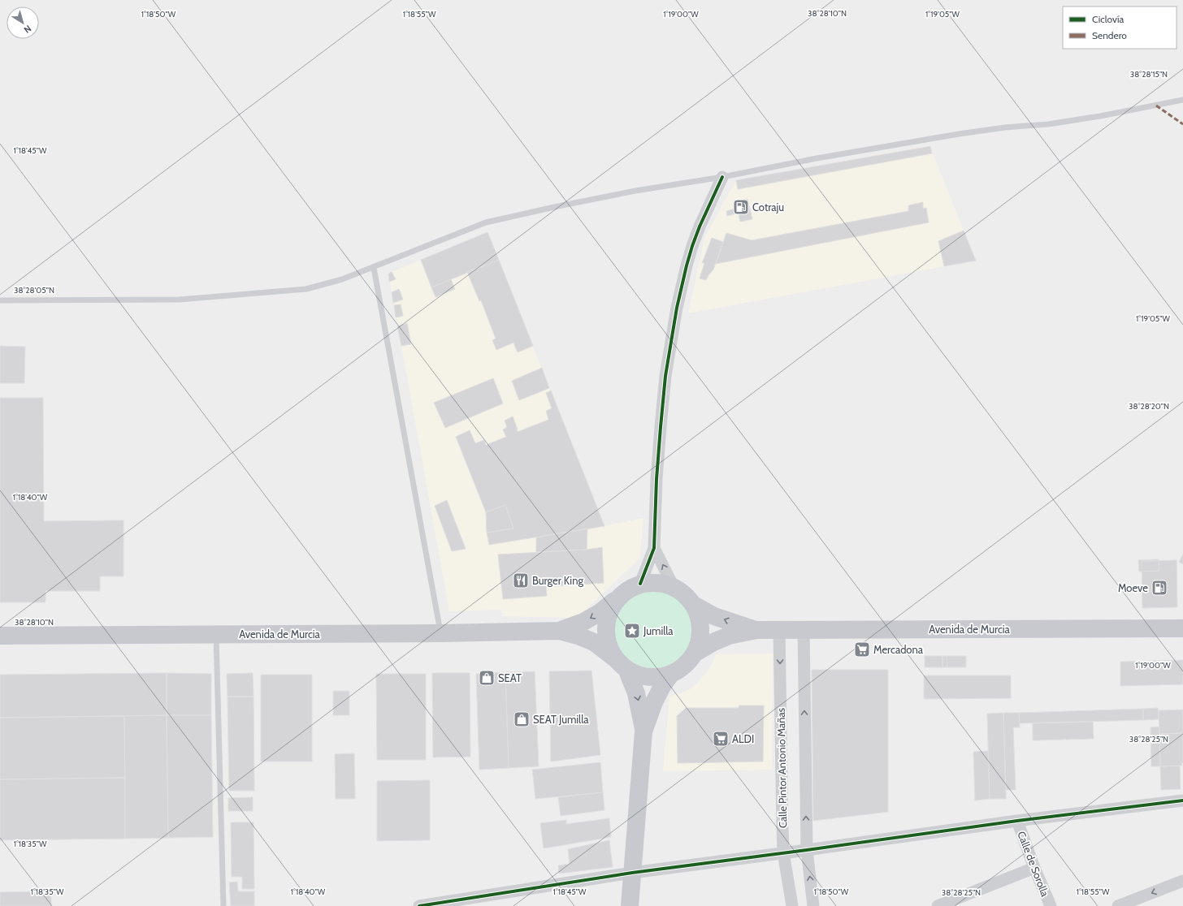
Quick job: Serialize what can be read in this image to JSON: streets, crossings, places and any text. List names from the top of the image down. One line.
{"streets":{"main road":["Avenida de Murcia"],"street":["Calle Pintor Antonio Mañas","Calle de Sorolla"]},"crossings":[["Avenida de Murcia","Calle Pintor Antonio Mañas"]],"places":{"fuel station":["Cotraju","Moeve"],"restaurant":["Burger King"],"place":["Jumilla"],"supermarket":["Mercadona","ALDI"],"shop":["SEAT","SEAT Jumilla"]},"legend":["Ciclovía","Sendero"],"north":"bottom right","coordinates":["38°28'10\"N","1°18'55\"W","1°19'00\"W","1°19'05\"W","1°18'50\"W","38°28'15\"N","1°18'45\"W","38°28'05\"N","38°28'20\"N","1°18'40\"W","38°28'25\"N","1°18'35\"W"]}
